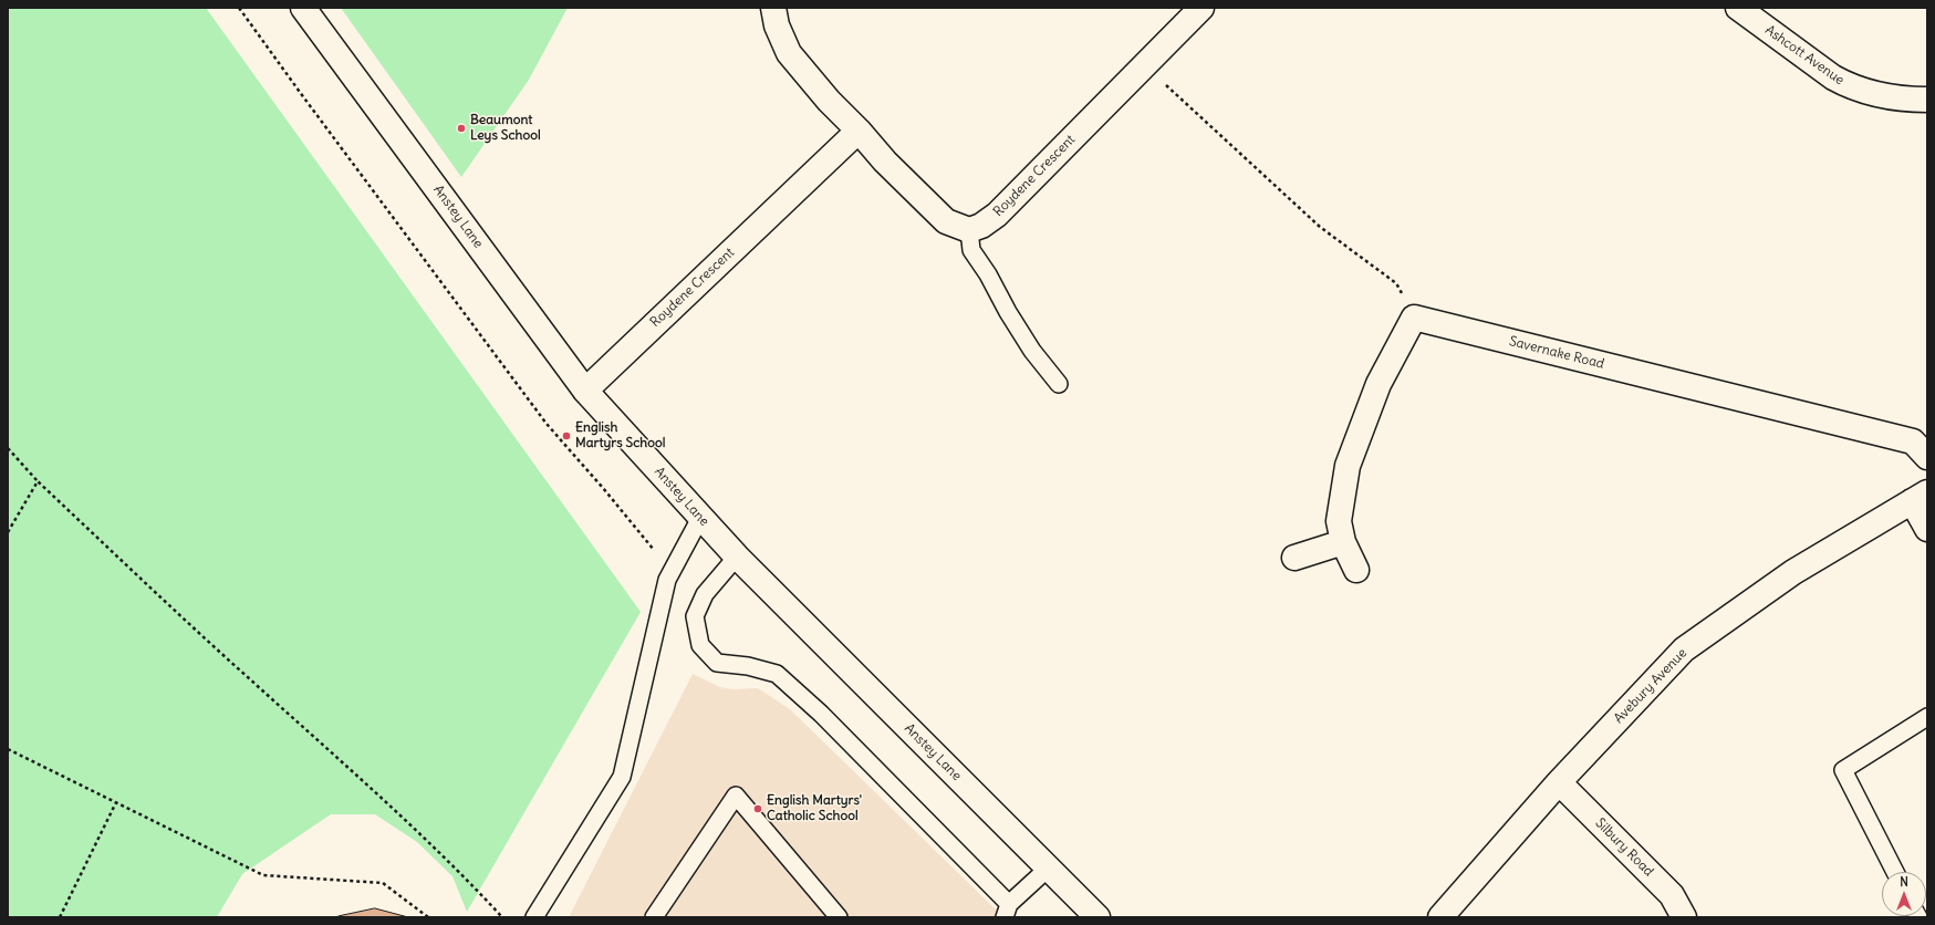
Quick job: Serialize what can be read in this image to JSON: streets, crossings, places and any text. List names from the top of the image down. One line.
{"streets":{"street":["Ashcott Avenue","Roydene Crescent","Anstey Lane","Savernake Road","Avebury Avenue","Silbury Road"]},"crossings":[["Roydene Crescent","Anstey Lane"],["Avebury Avenue","Silbury Road"]],"places":["Beaumont Leys School","English Martyrs School","English Martyrs' Catholic School"],"north":"top"}
